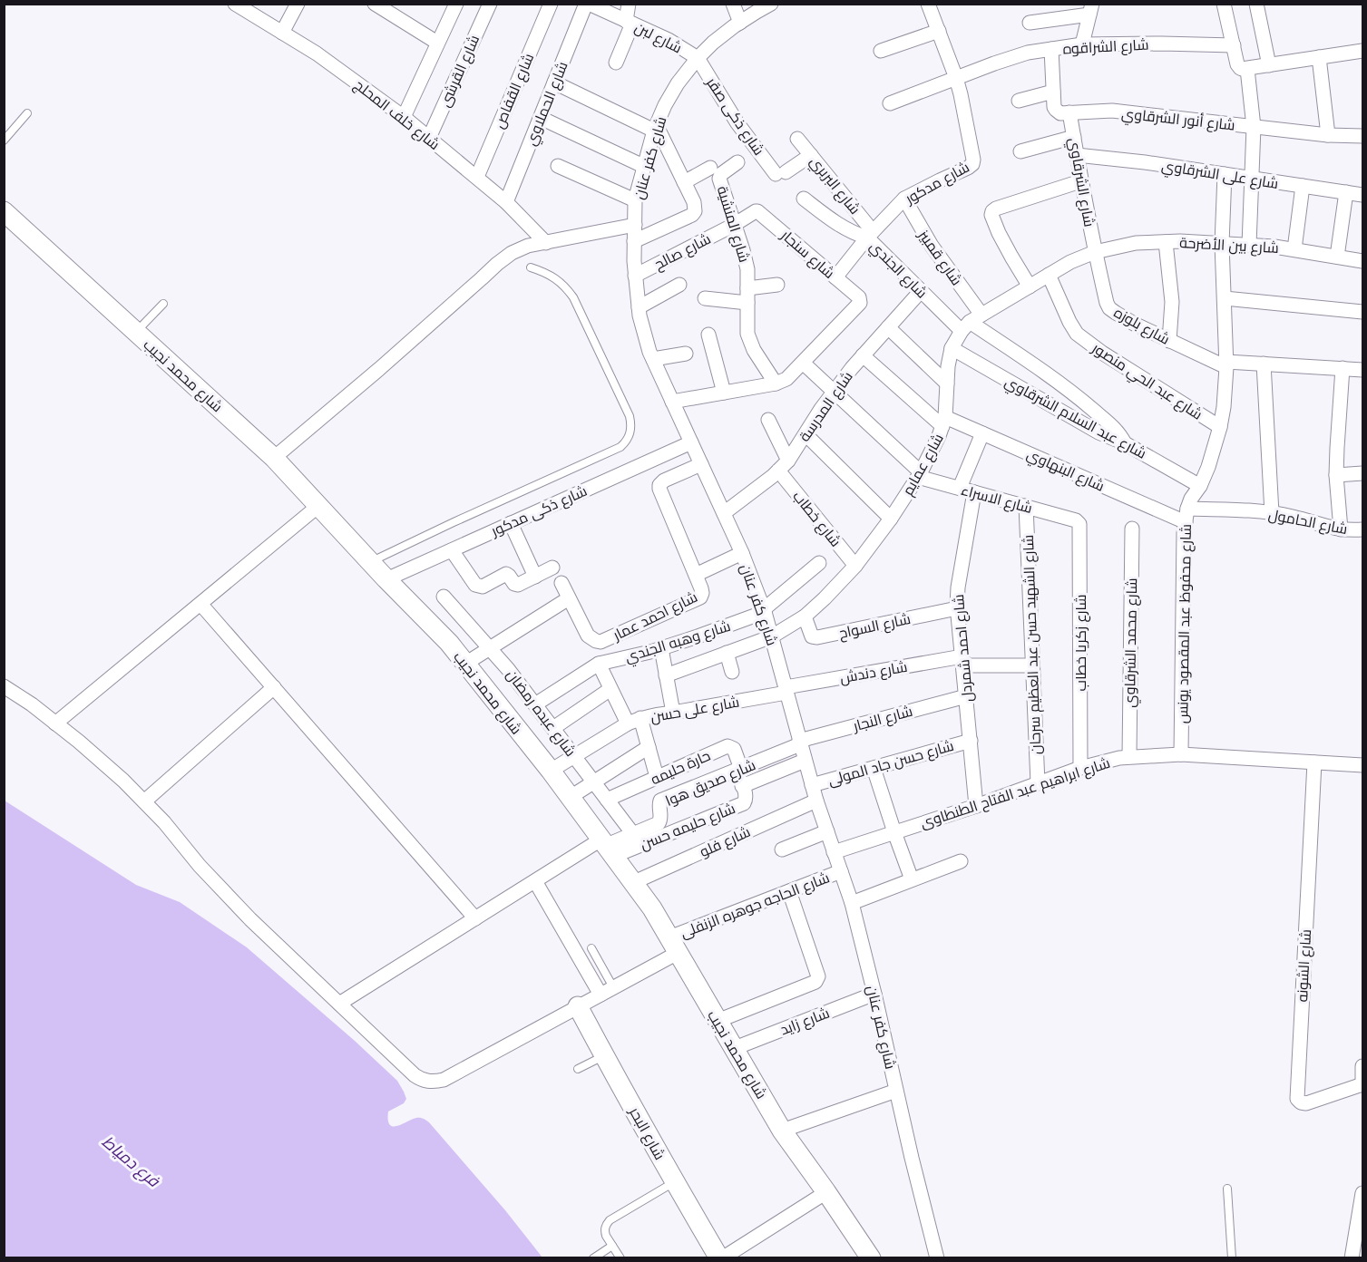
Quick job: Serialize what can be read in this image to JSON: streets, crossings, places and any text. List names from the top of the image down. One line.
{"streets":{"street":["شارع لبن","شارع الشراقوه","شارع القرشى","شارع القفاص","شارع الحملاوي","شارع خلف المحلج","شارع ذكى صقر","شارع أنور الشرقاوي","شارع كفر عنان","شارع على الشرقاوي","شارع مدكور","شارع الشرقاوي","شارع البربري","شارع المنشية","شارع بين الأضرحة","شارع صالح","شارع سنجار","شارع قمبيز","شارع الجندي","شارع بلوزه","شارع محمد نجيب","شارع عبد الحي منصور","شارع المدرسة","شارع عبد السلام الشرقاوي","شارع عمايم","شارع البنهاوي","شارع الاسراء","شارع ذكى مدكور","شارع خطاب","شارع الحامول","شارع احمد عمار","شارع محفوظ عبد المقصود يونس","شارع السواح","شارع وهبه الجندي","شارع زكريا خطاب","شارع محمد الشرقاوي","شارع الشهيد حسن عبد العظيم سرحان","شارع احمد شمردل","شارع دندش","شارع على حسن","شارع عبده رمضان","شارع النجار","شارع حسن جاد المولى","حارة حليمه","شارع صديق هوا","شارع ابراهيم عبد الفتاح الطنطاوى","شارع حليمه حسن","شارع فلو","شارع الحاجه جوهره الزنفلى","شارع الشونه","شارع زايد","شارع البحر"]},"crossings":[["شارع لبن","شارع الحملاوي"],["شارع لبن","شارع ذكى صقر"],["شارع لبن","شارع كفر عنان"],["شارع الشراقوه","شارع مدكور"],["شارع القرشى","شارع خلف المحلج"],["شارع القفاص","شارع خلف المحلج"],["شارع الحملاوي","شارع خلف المحلج"],["شارع ذكى صقر","شارع كفر عنان"],["شارع ذكى صقر","شارع البربري"],["شارع أنور الشرقاوي","شارع الشرقاوي"],["شارع كفر عنان","شارع صالح"],["شارع كفر عنان","شارع المدرسة"],["شارع كفر عنان","شارع عمايم"],["شارع كفر عنان","شارع ذكى مدكور"],["شارع كفر عنان","شارع احمد عمار"],["شارع كفر عنان","شارع وهبه الجندي"],["شارع كفر عنان","شارع دندش"],["شارع كفر عنان","شارع على حسن"],["شارع كفر عنان","شارع النجار"],["شارع كفر عنان","شارع حسن جاد المولى"],["شارع كفر عنان","شارع صديق هوا"],["شارع كفر عنان","شارع ابراهيم عبد الفتاح الطنطاوى"],["شارع كفر عنان","شارع حليمه حسن"],["شارع كفر عنان","شارع فلو"],["شارع كفر عنان","شارع الحاجه جوهره الزنفلى"],["شارع كفر عنان","شارع زايد"],["شارع على الشرقاوي","شارع الشرقاوي"],["شارع على الشرقاوي","شارع محفوظ عبد المقصود يونس"],["شارع مدكور","شارع البربري"],["شارع مدكور","شارع سنجار"],["شارع مدكور","شارع قمبيز"],["شارع مدكور","شارع الجندي"],["شارع الشرقاوي","شارع بين الأضرحة"],["شارع الشرقاوي","شارع بلوزه"],["شارع الشرقاوي","شارع عمايم"],["شارع البربري","شارع الجندي"],["شارع المنشية","شارع صالح"],["شارع بين الأضرحة","شارع بلوزه"],["شارع بين الأضرحة","شارع عمايم"],["شارع بين الأضرحة","شارع محفوظ عبد المقصود يونس"],["شارع صالح","شارع سنجار"],["شارع قمبيز","شارع الجندي"],["شارع قمبيز","شارع عمايم"],["شارع الجندي","شارع المدرسة"],["شارع الجندي","شارع عمايم"],["شارع بلوزه","شارع عمايم"],["شارع بلوزه","شارع محفوظ عبد المقصود يونس"],["شارع محمد نجيب","شارع ذكى مدكور"],["شارع محمد نجيب","شارع على حسن"],["شارع محمد نجيب","شارع صديق هوا"],["شارع محمد نجيب","شارع حليمه حسن"],["شارع محمد نجيب","شارع فلو"],["شارع محمد نجيب","شارع الحاجه جوهره الزنفلى"],["شارع محمد نجيب","شارع زايد"],["شارع عبد الحي منصور","شارع عمايم"],["شارع عبد الحي منصور","شارع محفوظ عبد المقصود يونس"],["شارع المدرسة","شارع البنهاوي"],["شارع المدرسة","شارع خطاب"],["شارع عبد السلام الشرقاوي","شارع عمايم"],["شارع عبد السلام الشرقاوي","شارع محفوظ عبد المقصود يونس"],["شارع عمايم","شارع البنهاوي"],["شارع عمايم","شارع الاسراء"],["شارع عمايم","شارع خطاب"],["شارع عمايم","شارع السواح"],["شارع البنهاوي","شارع الحامول"],["شارع البنهاوي","شارع محفوظ عبد المقصود يونس"],["شارع الاسراء","شارع زكريا خطاب"],["شارع الاسراء","شارع الشهيد حسن عبد العظيم سرحان"],["شارع الاسراء","شارع احمد شمردل"],["شارع الحامول","شارع محفوظ عبد المقصود يونس"],["شارع محفوظ عبد المقصود يونس","شارع ابراهيم عبد الفتاح الطنطاوى"],["شارع السواح","شارع احمد شمردل"],["شارع وهبه الجندي","شارع عبده رمضان"],["شارع زكريا خطاب","شارع ابراهيم عبد الفتاح الطنطاوى"],["شارع محمد الشرقاوي","شارع ابراهيم عبد الفتاح الطنطاوى"],["شارع الشهيد حسن عبد العظيم سرحان","شارع دندش"],["شارع الشهيد حسن عبد العظيم سرحان","شارع ابراهيم عبد الفتاح الطنطاوى"],["شارع احمد شمردل","شارع دندش"],["شارع احمد شمردل","شارع النجار"],["شارع احمد شمردل","شارع حسن جاد المولى"],["شارع احمد شمردل","شارع ابراهيم عبد الفتاح الطنطاوى"],["شارع دندش","شارع على حسن"],["شارع على حسن","شارع عبده رمضان"],["شارع عبده رمضان","حارة حليمه"],["شارع عبده رمضان","شارع صديق هوا"],["شارع النجار","شارع صديق هوا"],["حارة حليمه","شارع صديق هوا"],["حارة حليمه","شارع حليمه حسن"],["شارع صديق هوا","شارع حليمه حسن"],["شارع ابراهيم عبد الفتاح الطنطاوى","شارع الشونه"],["شارع الحاجه جوهره الزنفلى","شارع البحر"]],"water":["فرع دمياط"]}
